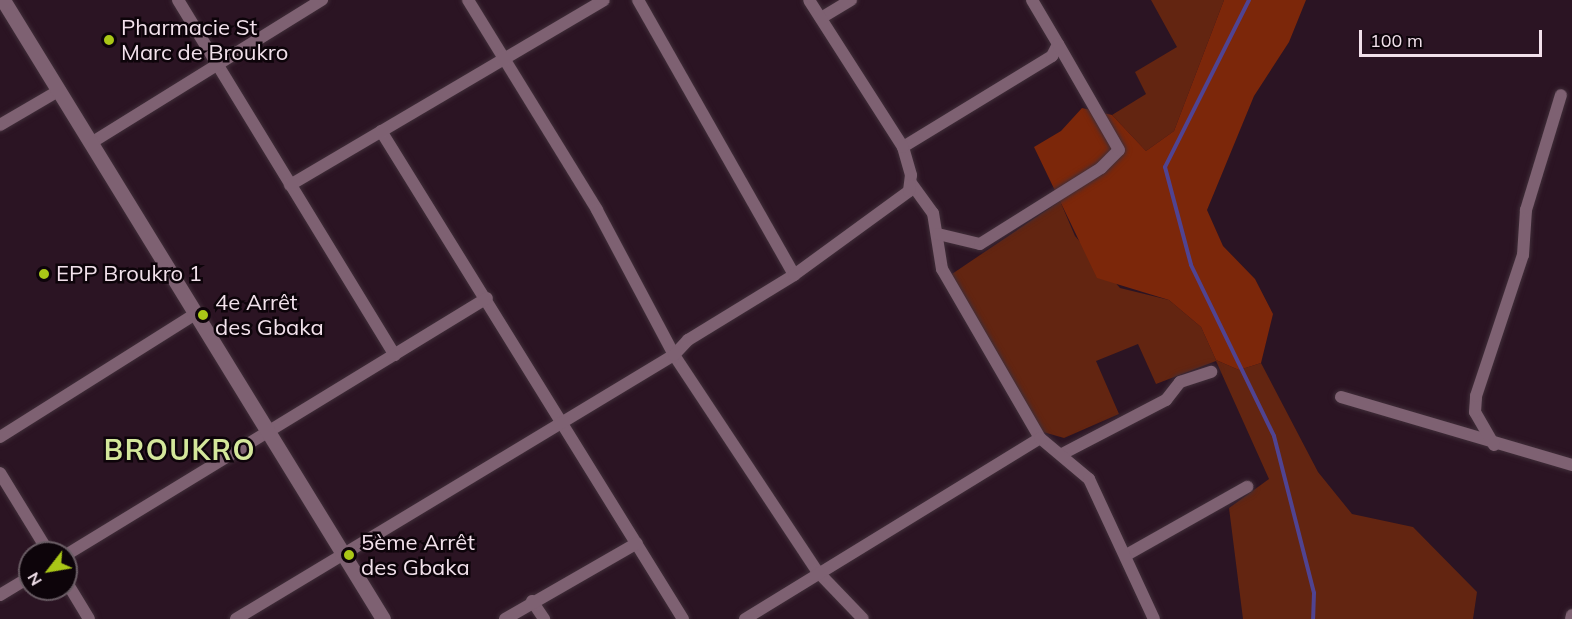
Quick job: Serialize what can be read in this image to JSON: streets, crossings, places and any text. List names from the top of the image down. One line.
{"districts":["BROUKRO"],"places":["Pharmacie St Marc de Broukro","EPP Broukro 1","4e Arrêt des Gbaka","5ème Arrêt des Gbaka"],"scale_bar":"100 m","north":"bottom left"}
